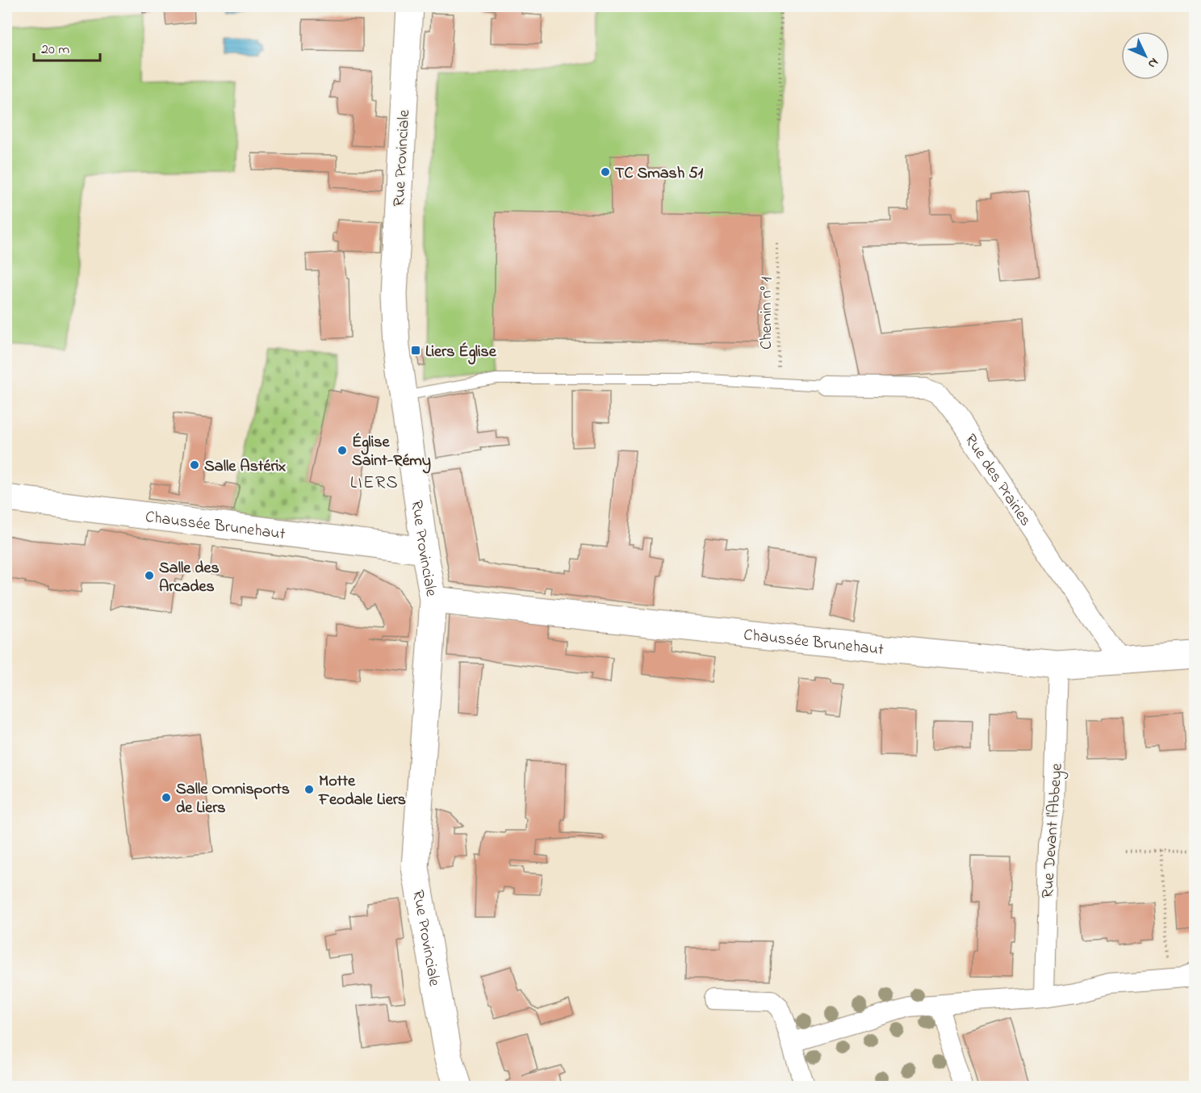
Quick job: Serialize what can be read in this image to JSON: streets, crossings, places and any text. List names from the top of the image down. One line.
{"streets":{"street":["Rue Provinciale","Rue des Prairies","Chaussée Brunehaut","Rue Devant l'Abbeye"],"path":["Chemin n° 1"]},"crossings":[["Rue Provinciale","Chaussée Brunehaut"],["Rue des Prairies","Chaussée Brunehaut"],["Chaussée Brunehaut","Rue Devant l'Abbeye"]],"districts":["LIERS"],"places":{"other":["TC Smash 51","Église Saint-Rémy","Salle Astérix","Salle des Arcades","Motte Feodale Liers","Salle Omnisports de Liers"],"transit":["Liers Église"]},"scale_bar":"20 m","north":"bottom right"}
